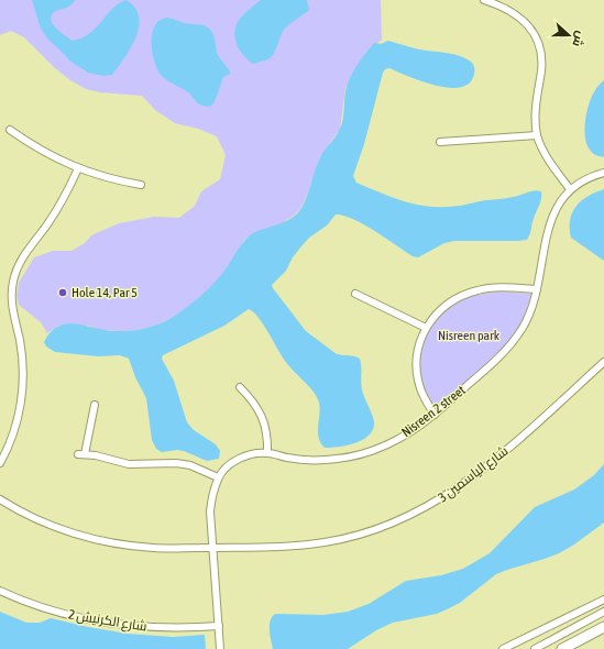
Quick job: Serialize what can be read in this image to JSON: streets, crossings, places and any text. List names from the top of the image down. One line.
{"streets":{"street":["Nisreen 2 street","شارع الياسمين 3","شارع الكرنيش 2"]},"crossings":[["Nisreen 2 street","شارع الياسمين 3"],["Nisreen 2 street","شارع الكرنيش 2"]],"parks":["Nisreen park"],"places":["Hole 14, Par 5"],"north":"right"}
